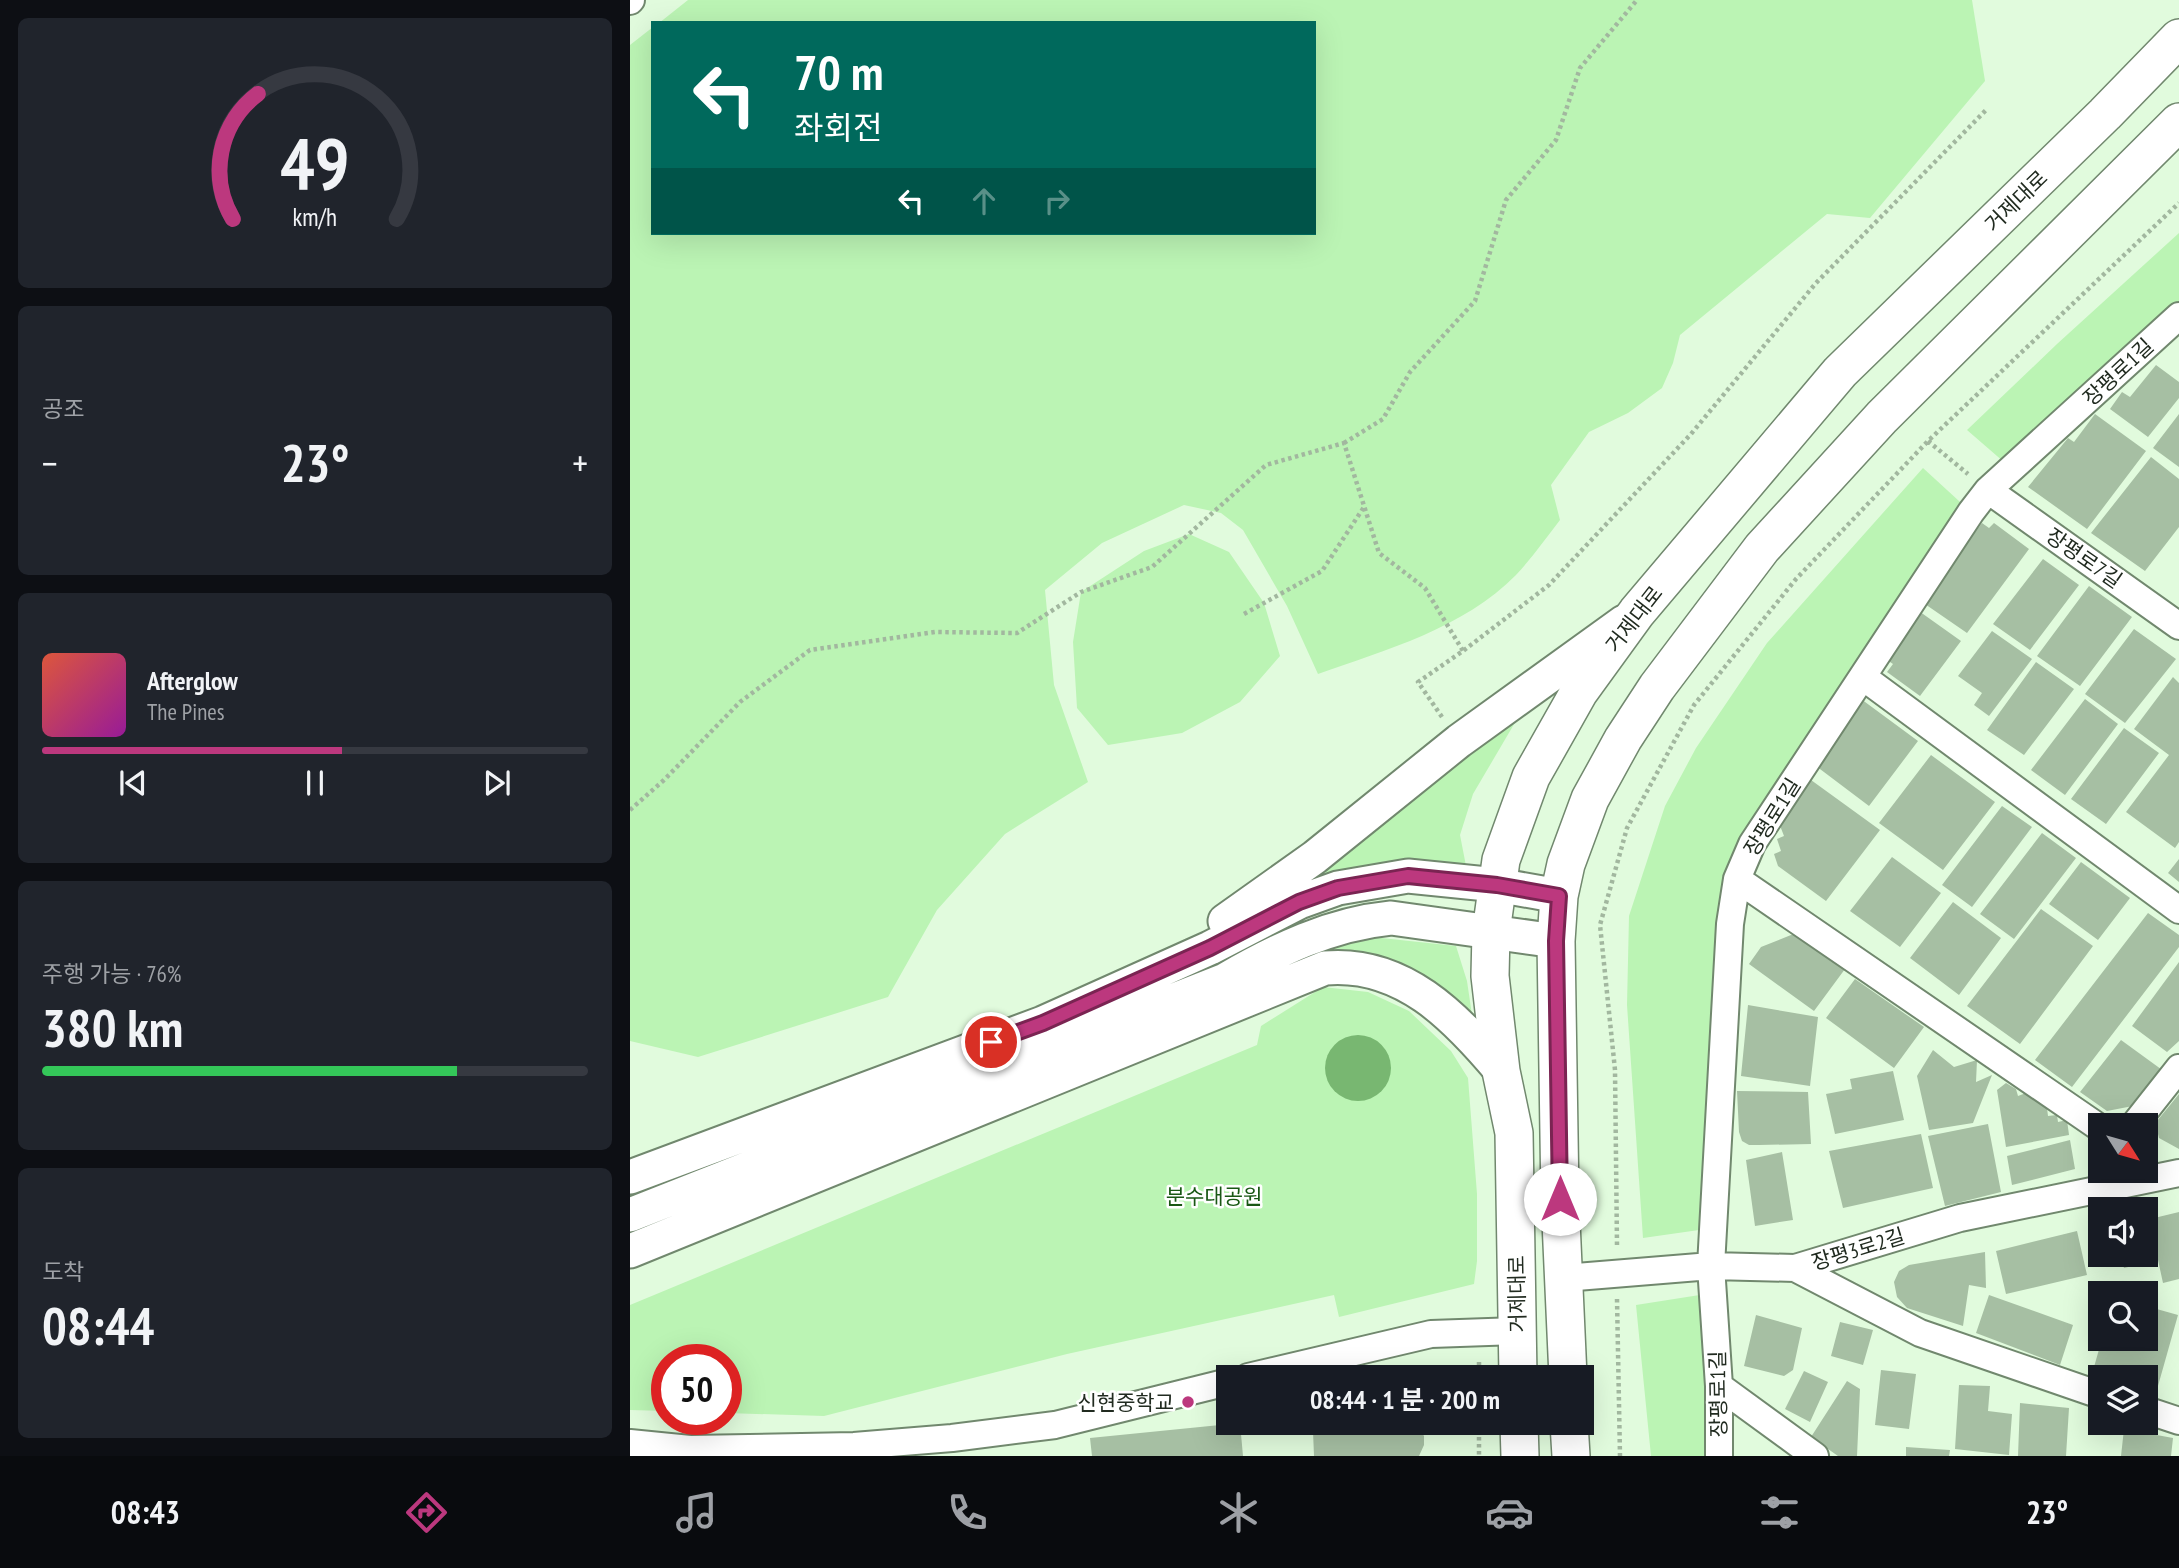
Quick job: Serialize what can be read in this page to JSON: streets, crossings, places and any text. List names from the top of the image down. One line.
{"streets":{"main road":["거제대로"],"street":["장평로1길","장평로7길","장평3로2길"]},"crossings":[["장평로1길","장평로7길"],["장평로1길","장평3로2길"]],"parks":["분수대공원"],"places":["신현중학교"],"north":"bottom right","page":{"turn":["70 m","좌회전"],"tile":["공조",["주행 가능 · 76%","380 km"],["도착","08:44"]],"heat":["−","23°","+"],"song":["Afterglow","The Pines"],"limit":"50","trip":"08:44 · 1 분 · 200 m","tabs":["08:43","23°"],"gauge":["49","km/h"]}}
